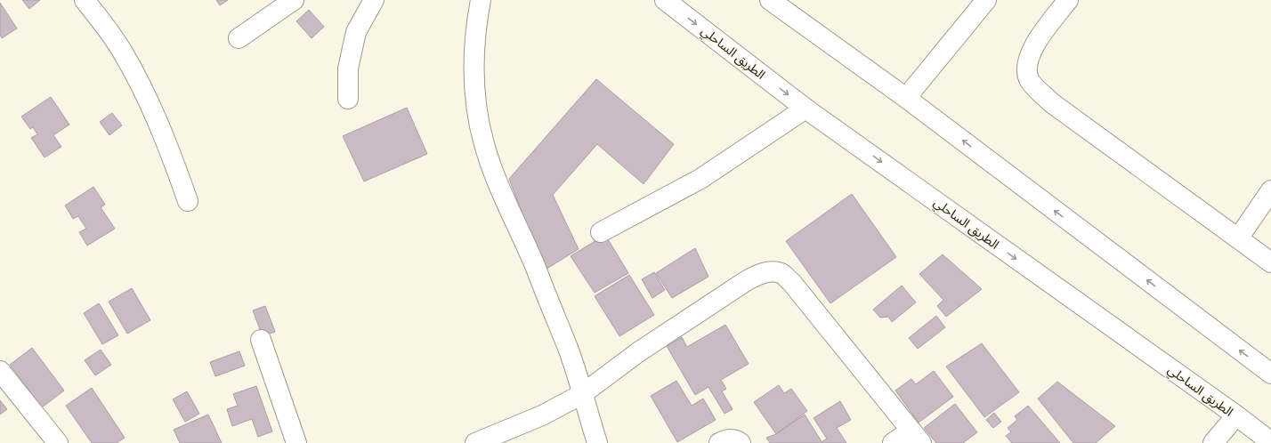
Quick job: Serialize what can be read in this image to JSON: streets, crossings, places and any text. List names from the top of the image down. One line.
{"streets":{"main road":["الطريق الساحلي"]}}
